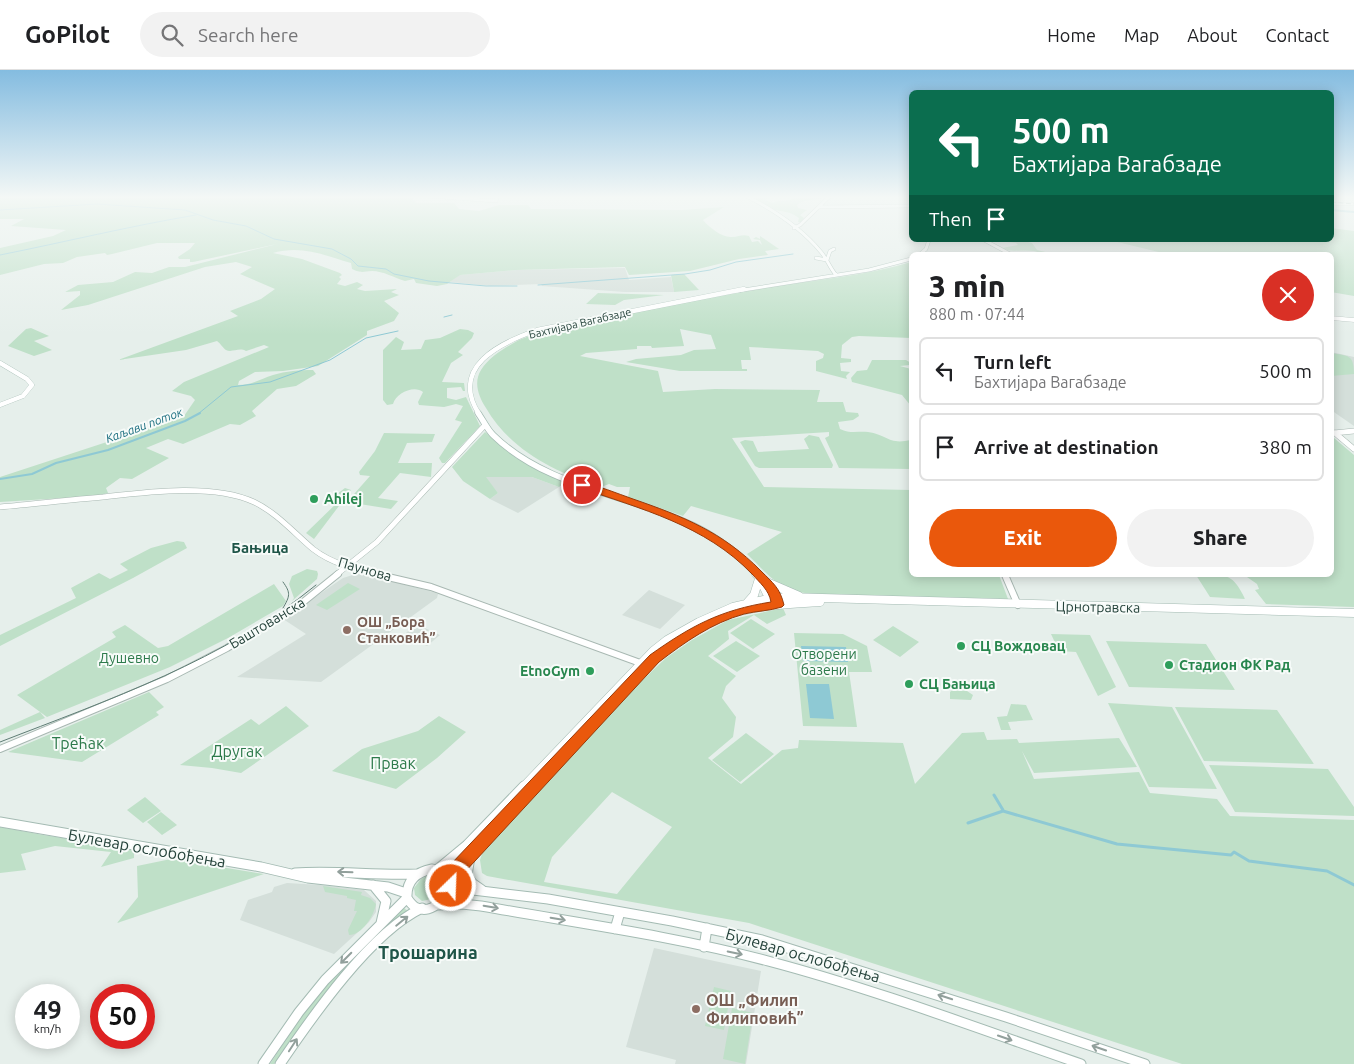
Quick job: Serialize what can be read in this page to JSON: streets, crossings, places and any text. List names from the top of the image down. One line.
{"streets":{"main road":["Бахтијара Вагабзаде","Црнотравска","Булевар ослобођења"],"street":["Паунова","Баштованска"]},"crossings":[["Бахтијара Вагабзаде","Црнотравска"],["Бахтијара Вагабзаде","Баштованска"],["Паунова","Црнотравска"],["Паунова","Баштованска"],["Црнотравска","Булевар ослобођења"]],"districts":["Бањица","Трошарина"],"water":["Каљави поток"],"parks":["Отворени базени","Душевно","Трећак","Другак","Првак"],"places":["Ahilej","ОШ „Бора Станковић”","СЦ Вождовац","Стадион ФК Рад","EtnoGym","СЦ Бањица","ОШ „Филип Филиповић”"],"page":{"header":"GoPilot","search":"Search here","nav":["Home","Map","About","Contact"],"turn":["500 m","Бахтијара Вагабзаде"],"then":"Then","heading":["3 min","880 m · 07:44"],"list":[{"name":"Turn left","note":"Бахтијара Вагабзаде","value":"500 m"},{"name":"Arrive at destination","value":"380 m"}],"buttons":["Exit","Share"],"speed":"49 km/h","limit":"50"}}
